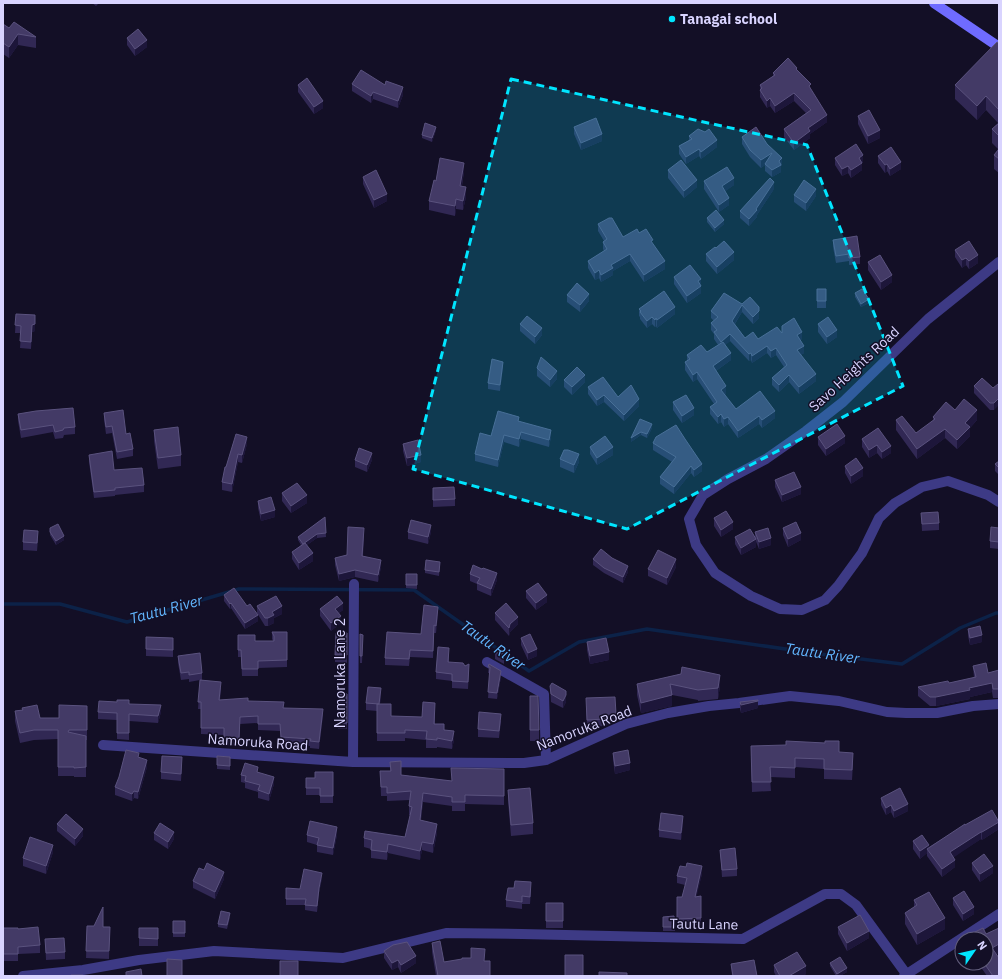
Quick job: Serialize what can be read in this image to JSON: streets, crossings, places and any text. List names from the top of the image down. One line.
{"streets":{"street":["Savo Heights Road","Namoruka Lane 2","Namoruka Road","Tautu Lane"]},"crossings":[["Namoruka Lane 2","Namoruka Road"]],"water":["Tautu River"],"places":["Tanagai school"],"north":"top right"}
